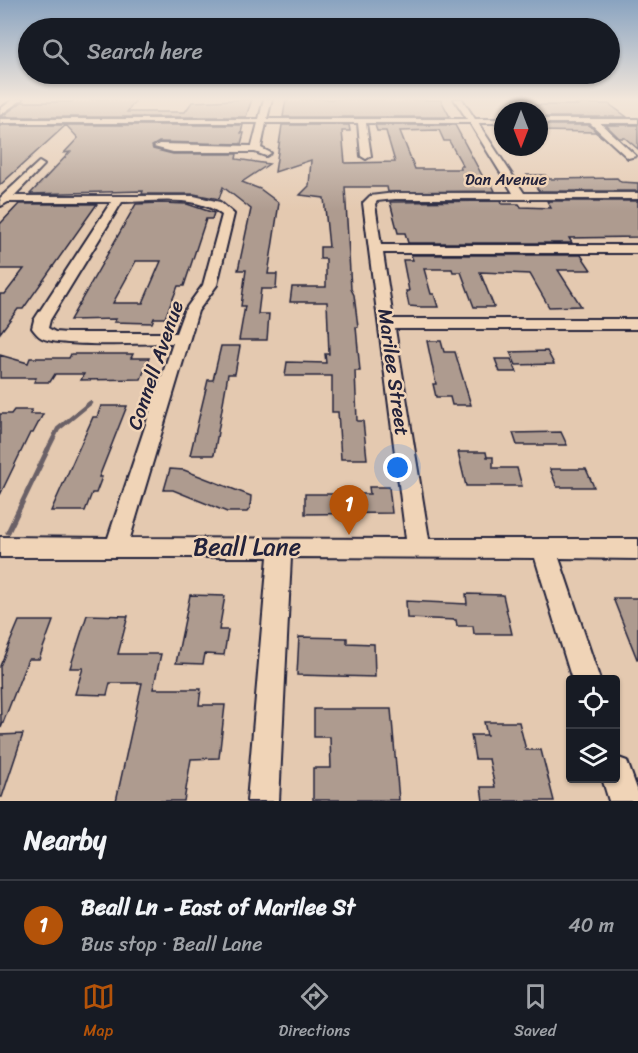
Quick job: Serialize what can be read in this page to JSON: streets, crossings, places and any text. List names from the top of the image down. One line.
{"streets":{"street":["Dan Avenue","Connell Avenue","Marilee Street","Beall Lane"]},"crossings":[["Dan Avenue","Marilee Street"],["Connell Avenue","Beall Lane"],["Marilee Street","Beall Lane"]],"north":"bottom","page":{"search":"Search here","pins":"1","heading":"Nearby","list":[{"mark":"1","name":"Beall Ln - East of Marilee St","note":"Bus stop · Beall Lane","value":"40 m"}],"nav":["Map","Directions","Saved"]}}
